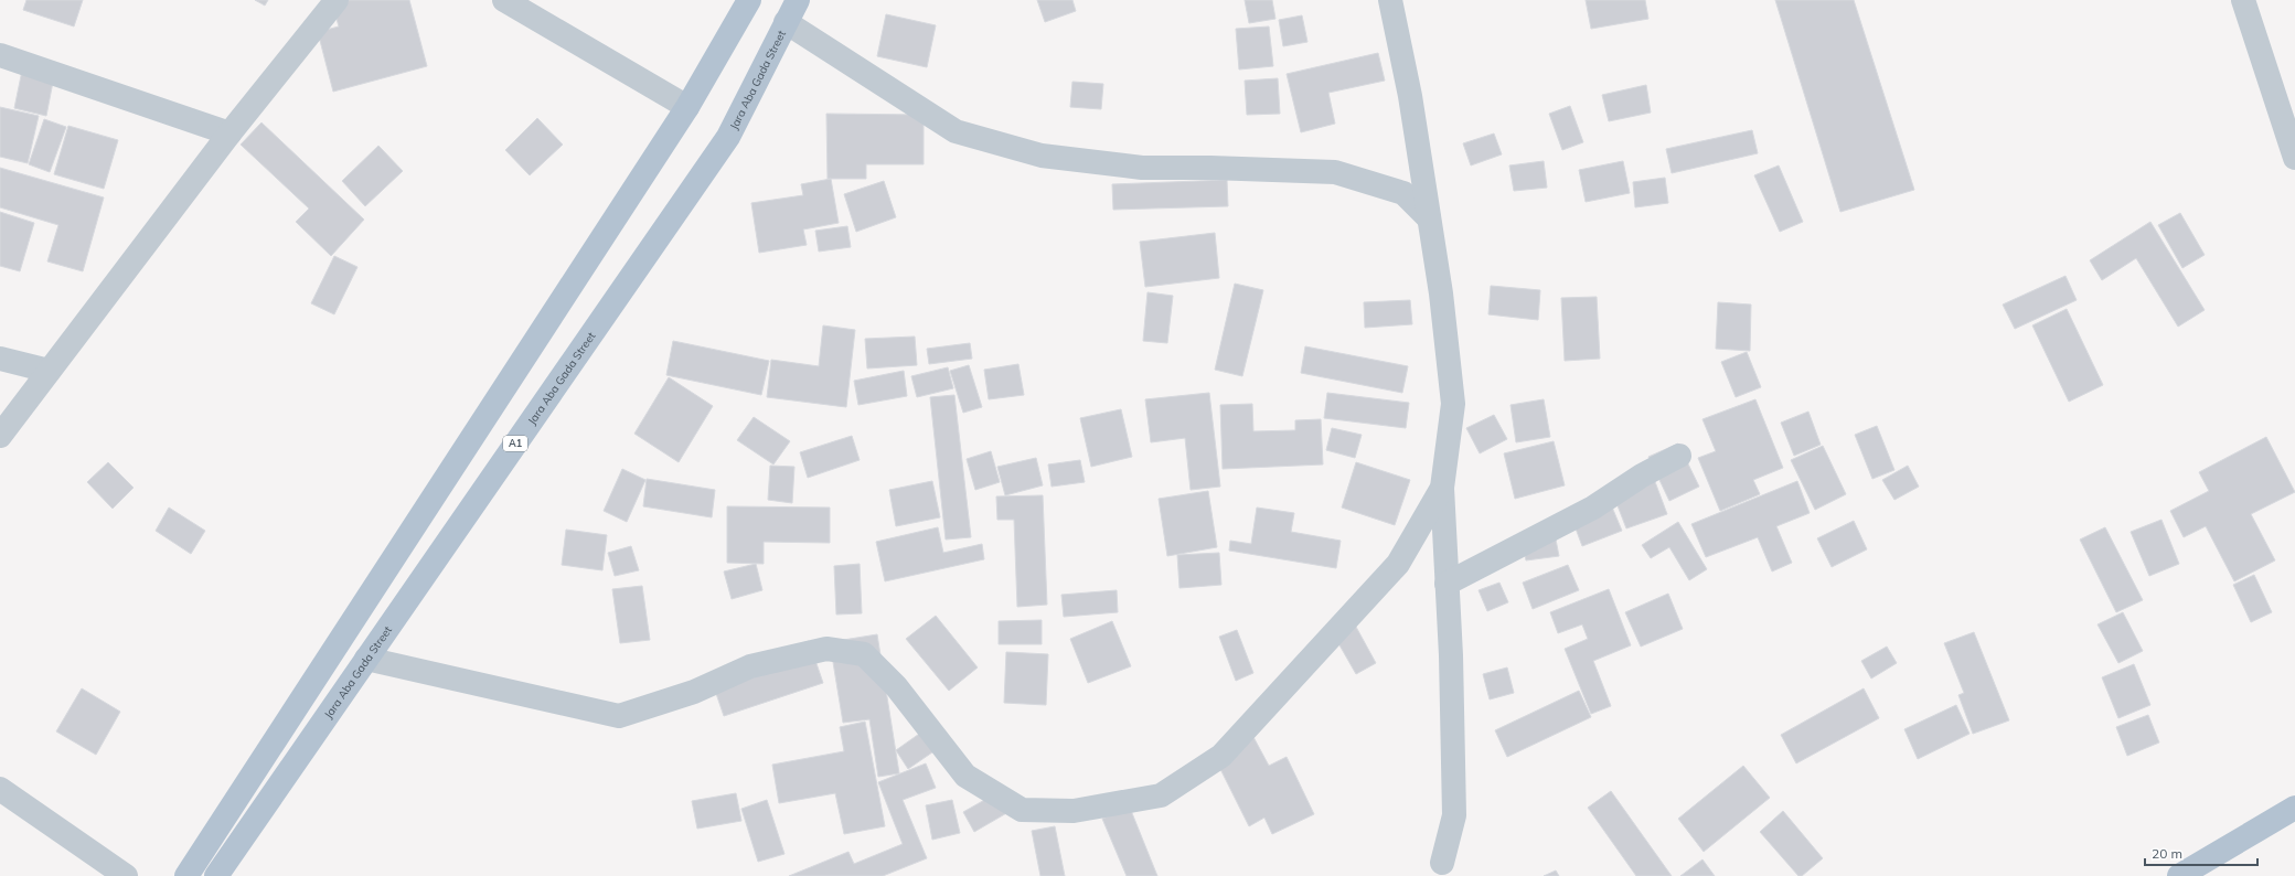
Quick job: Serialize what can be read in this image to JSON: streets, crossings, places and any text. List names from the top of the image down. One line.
{"streets":{"main road":["Jara Aba Gada Street","A1"]},"scale_bar":"20 m"}
